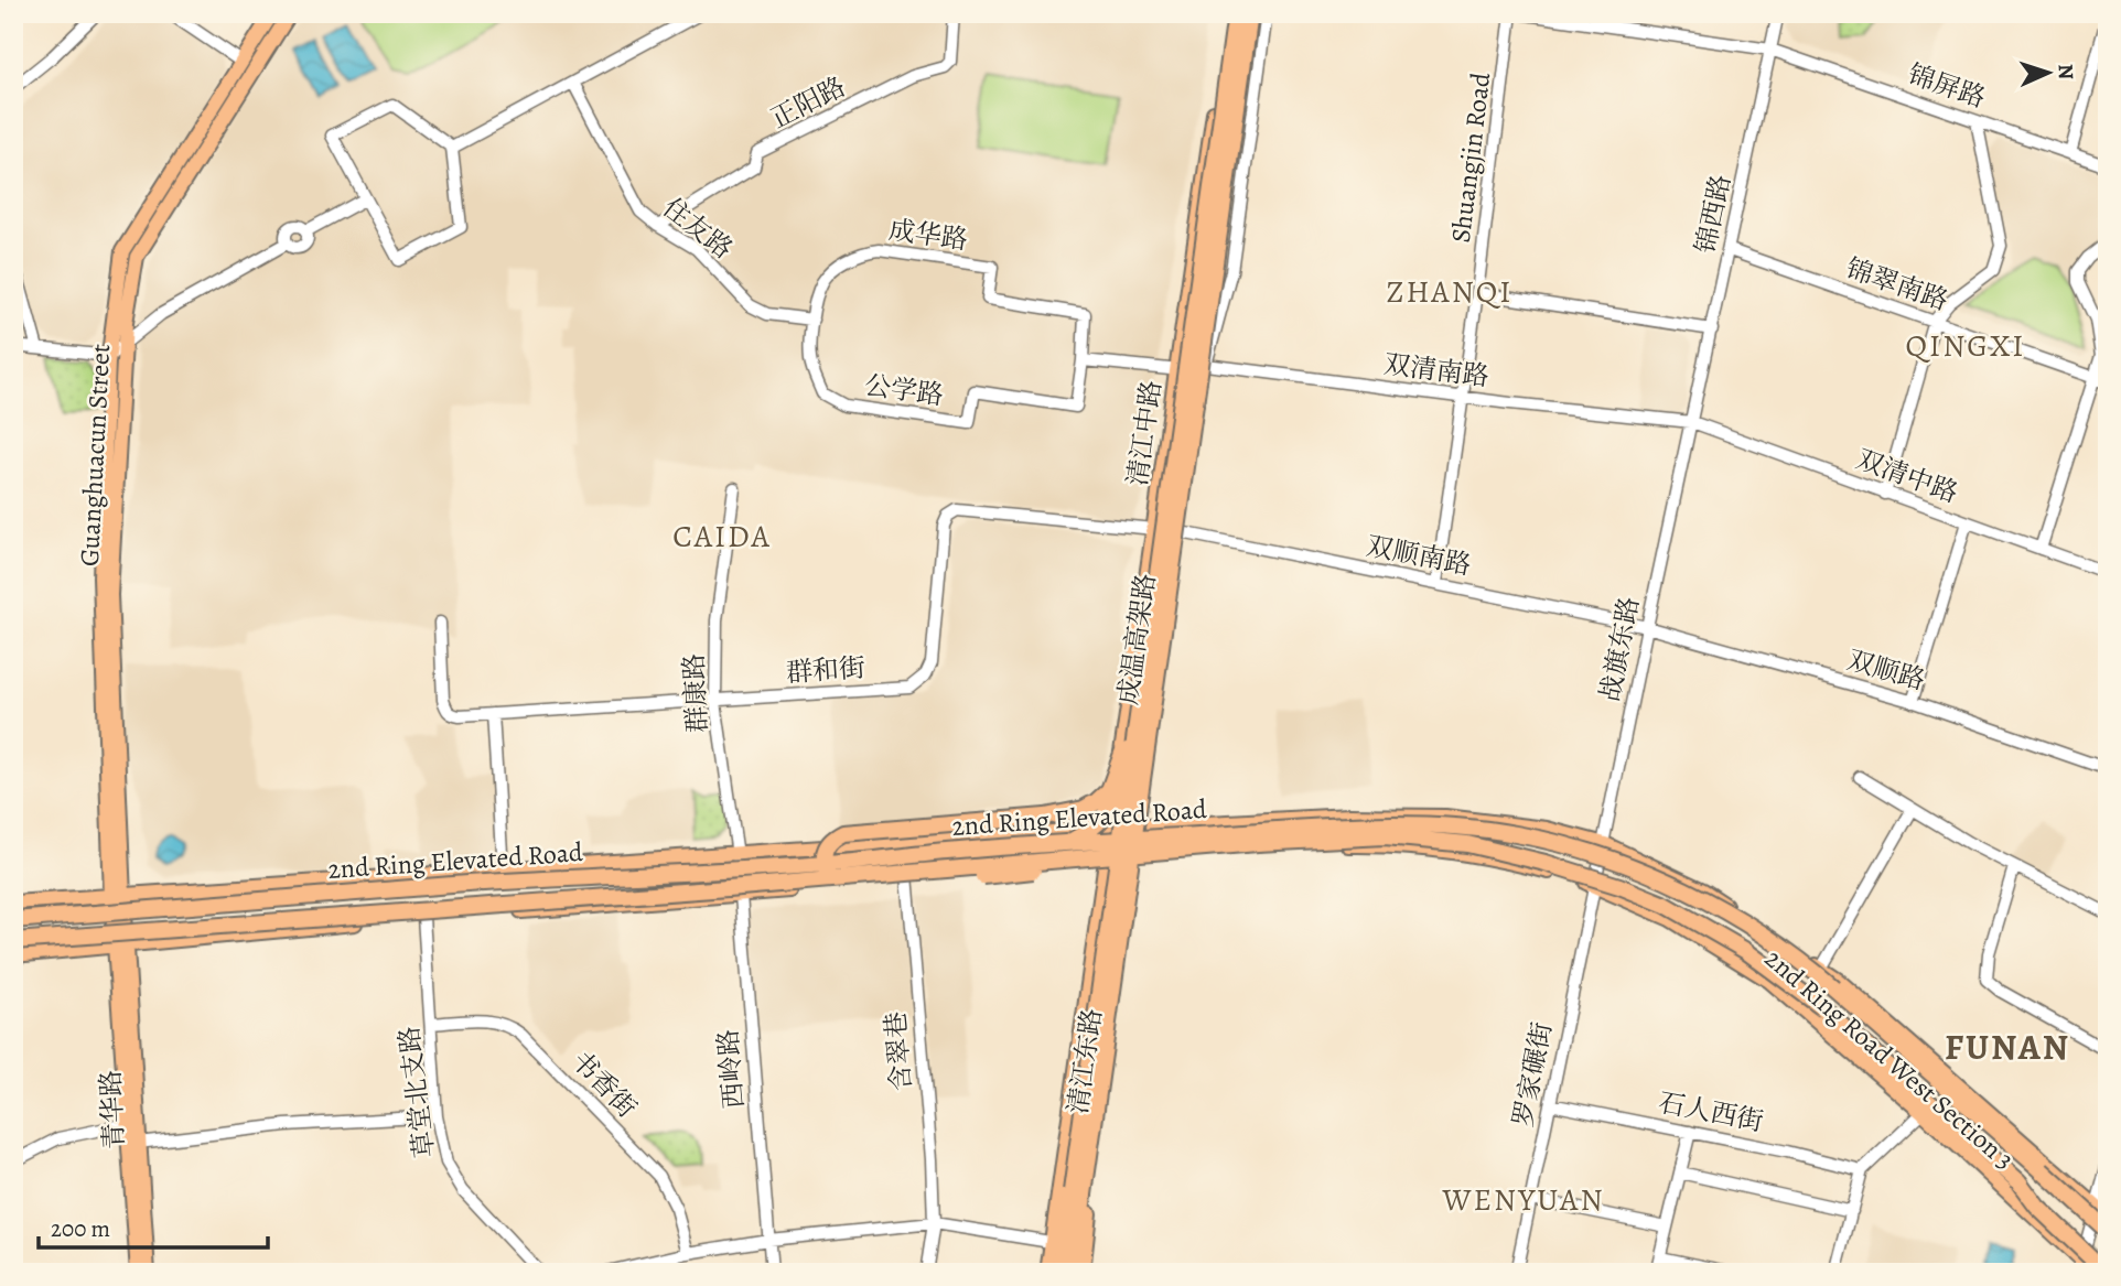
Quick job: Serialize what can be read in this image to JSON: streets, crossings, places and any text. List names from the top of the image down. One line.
{"streets":{"highway":["成温高架路","2nd Ring Elevated Road"],"main road":["清江中路","Guanghuacun Street","2nd Ring Road West Section 3","清江东路","青华路"],"street":["锦屏路","正阳路","Shuangjin Road","锦西路","住友路","成华路","锦翠南路","双清南路","公学路","双清中路","双顺南路","战旗东路","群和街","双顺路","群康路","含翠巷","西岭路","罗家碾街","书香街","草堂北支路","石人西街"]},"crossings":[["锦屏路","锦西路"],["正阳路","住友路"],["Shuangjin Road","双清南路"],["Shuangjin Road","双顺南路"],["锦西路","锦翠南路"],["锦西路","双清南路"],["锦西路","双清中路"],["锦西路","战旗东路"],["住友路","成华路"],["住友路","公学路"],["成华路","双清南路"],["成华路","公学路"],["双清南路","公学路"],["双清南路","清江中路"],["双清南路","双清中路"],["双清南路","战旗东路"],["清江中路","双顺南路"],["清江中路","成温高架路"],["清江中路","群和街"],["清江中路","2nd Ring Elevated Road"],["清江中路","2nd Ring Road West Section 3"],["清江中路","清江东路"],["Guanghuacun Street","2nd Ring Road West Section 3"],["Guanghuacun Street","青华路"],["双清中路","战旗东路"],["双顺南路","战旗东路"],["双顺南路","双顺路"],["战旗东路","双顺路"],["战旗东路","2nd Ring Road West Section 3"],["战旗东路","罗家碾街"],["群和街","群康路"],["群康路","2nd Ring Road West Section 3"],["群康路","西岭路"],["2nd Ring Elevated Road","2nd Ring Road West Section 3"],["2nd Ring Elevated Road","清江东路"],["含翠巷","2nd Ring Road West Section 3"],["2nd Ring Road West Section 3","清江东路"],["2nd Ring Road West Section 3","西岭路"],["2nd Ring Road West Section 3","罗家碾街"],["2nd Ring Road West Section 3","草堂北支路"],["2nd Ring Road West Section 3","青华路"],["罗家碾街","石人西街"],["书香街","草堂北支路"]],"districts":["ZHANQI","QINGXI","CAIDA","FUNAN","WENYUAN"],"scale_bar":"200 m","north":"right"}
